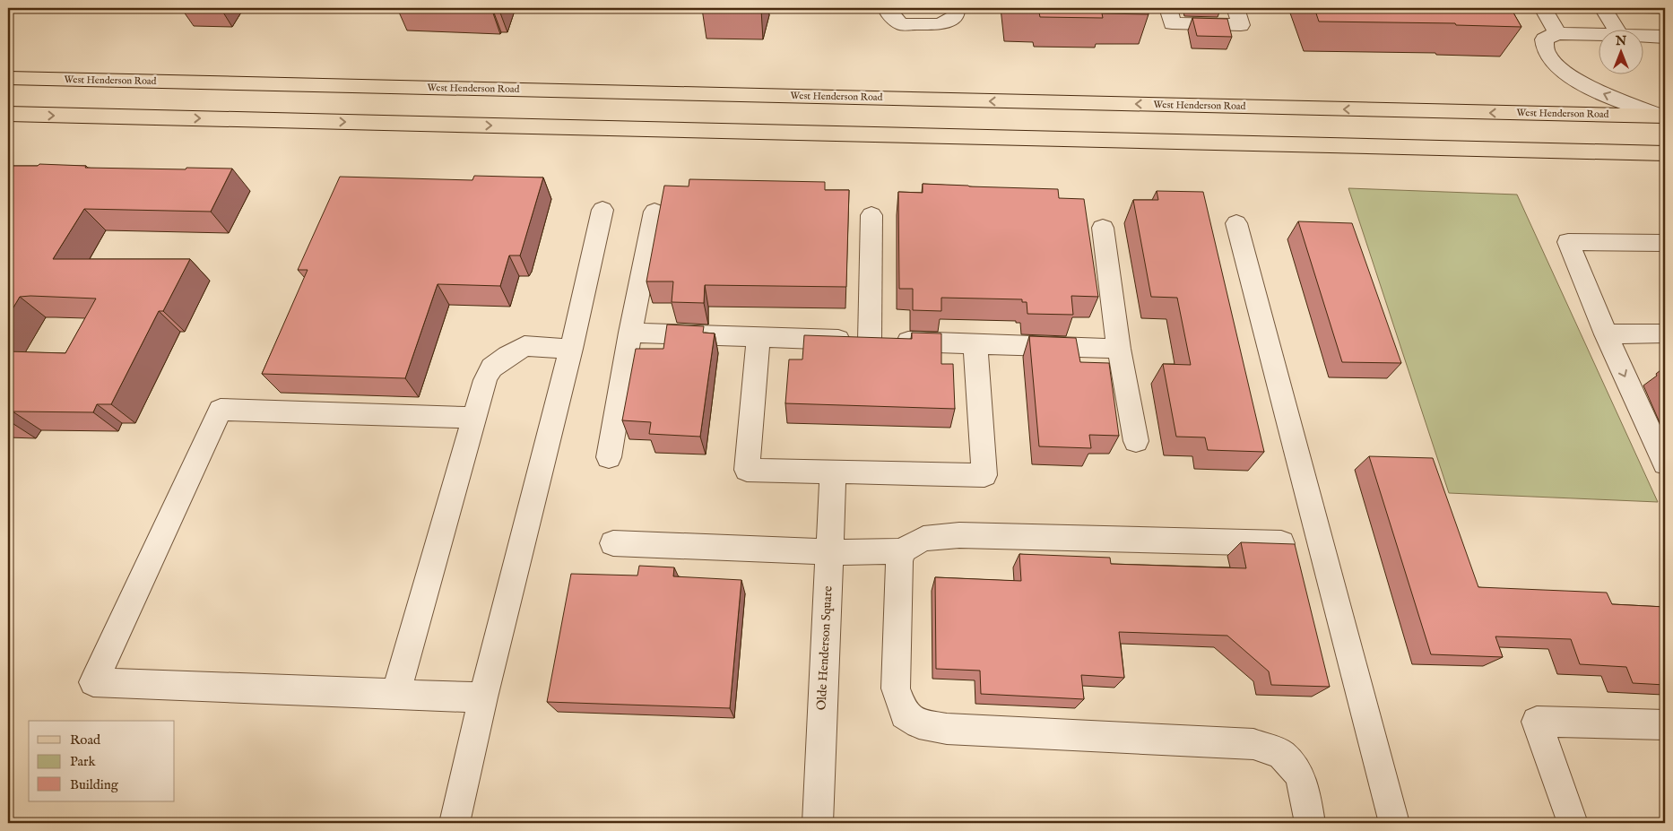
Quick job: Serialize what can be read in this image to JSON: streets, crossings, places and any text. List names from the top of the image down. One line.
{"streets":{"main road":["West Henderson Road"],"street":["Olde Henderson Square"]},"legend":["Road","Park","Building"],"north":"top"}
